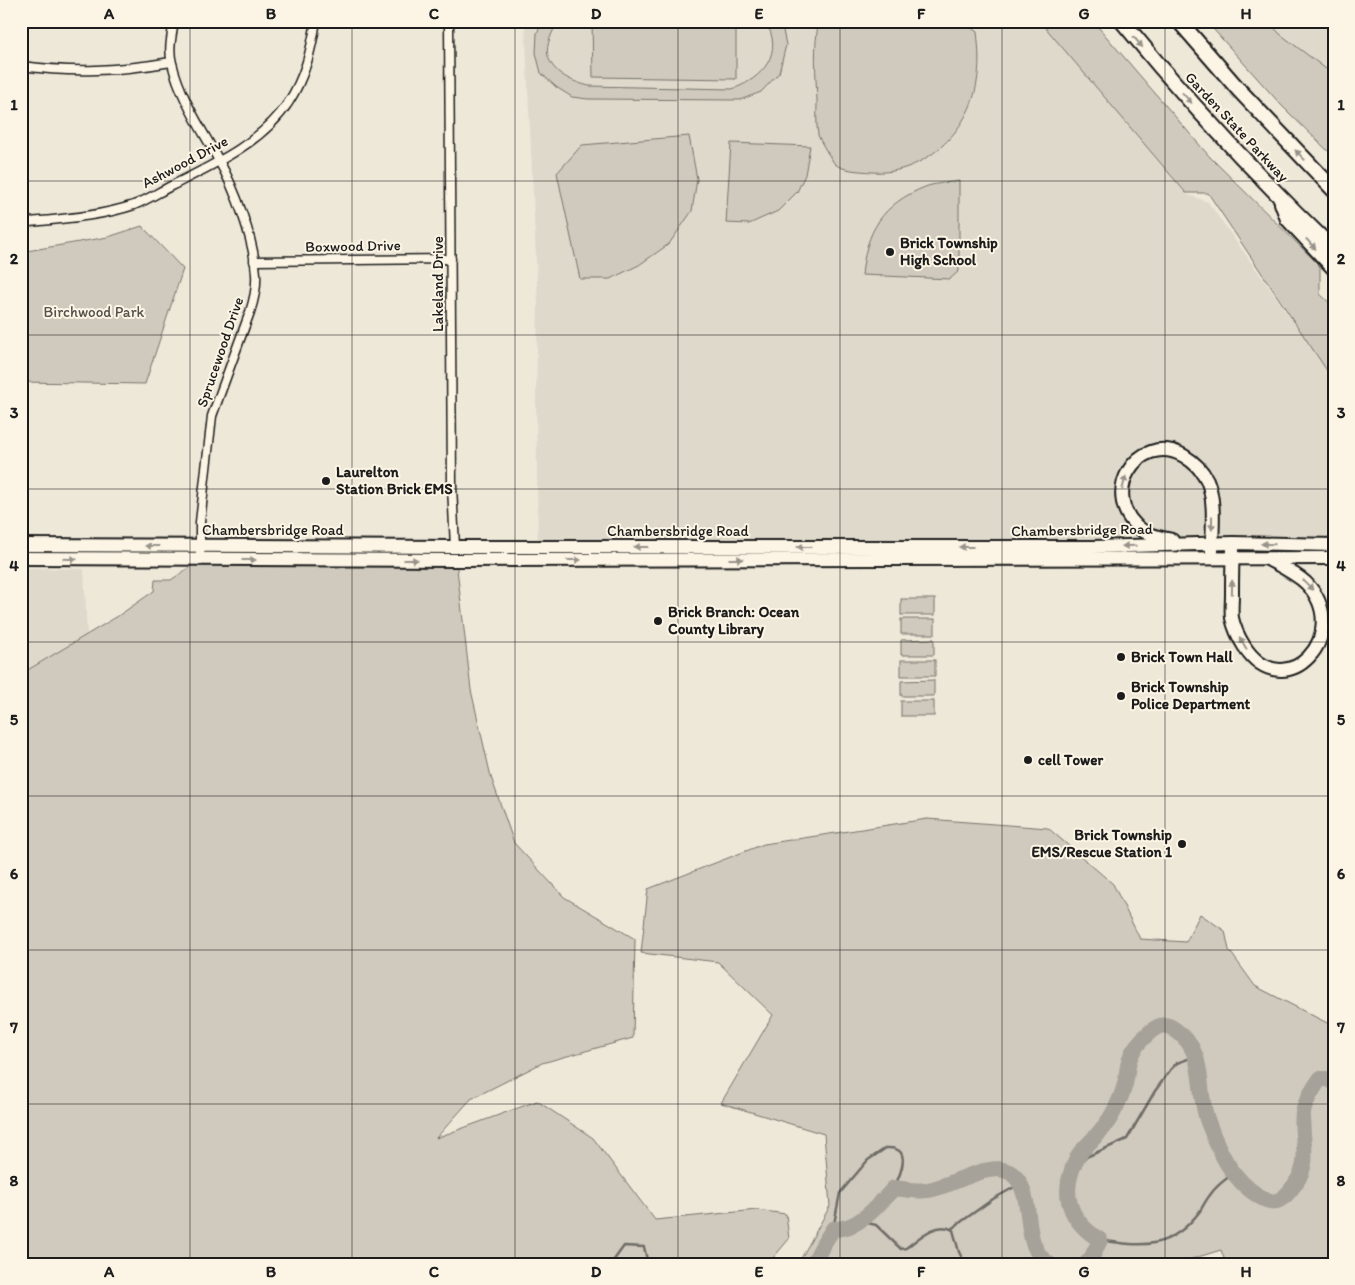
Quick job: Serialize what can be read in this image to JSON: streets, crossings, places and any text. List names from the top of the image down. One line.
{"streets":{"highway":["Garden State Parkway"],"main road":["Chambersbridge Road"],"street":["Ashwood Drive","Boxwood Drive","Lakeland Drive","Sprucewood Drive"]},"crossings":[["Ashwood Drive","Sprucewood Drive"],["Boxwood Drive","Lakeland Drive"],["Boxwood Drive","Sprucewood Drive"],["Lakeland Drive","Chambersbridge Road"],["Sprucewood Drive","Chambersbridge Road"]],"parks":["Birchwood Park"],"places":["Brick Township High School","Laurelton Station Brick EMS","Brick Branch: Ocean County Library","Brick Town Hall","Brick Township Police Department","cell Tower","Brick Township EMS/Rescue Station 1"],"grid":{"columns":["A","B","C","D","E","F","G","H"],"rows":["1","2","3","4","5","6","7","8"]}}
